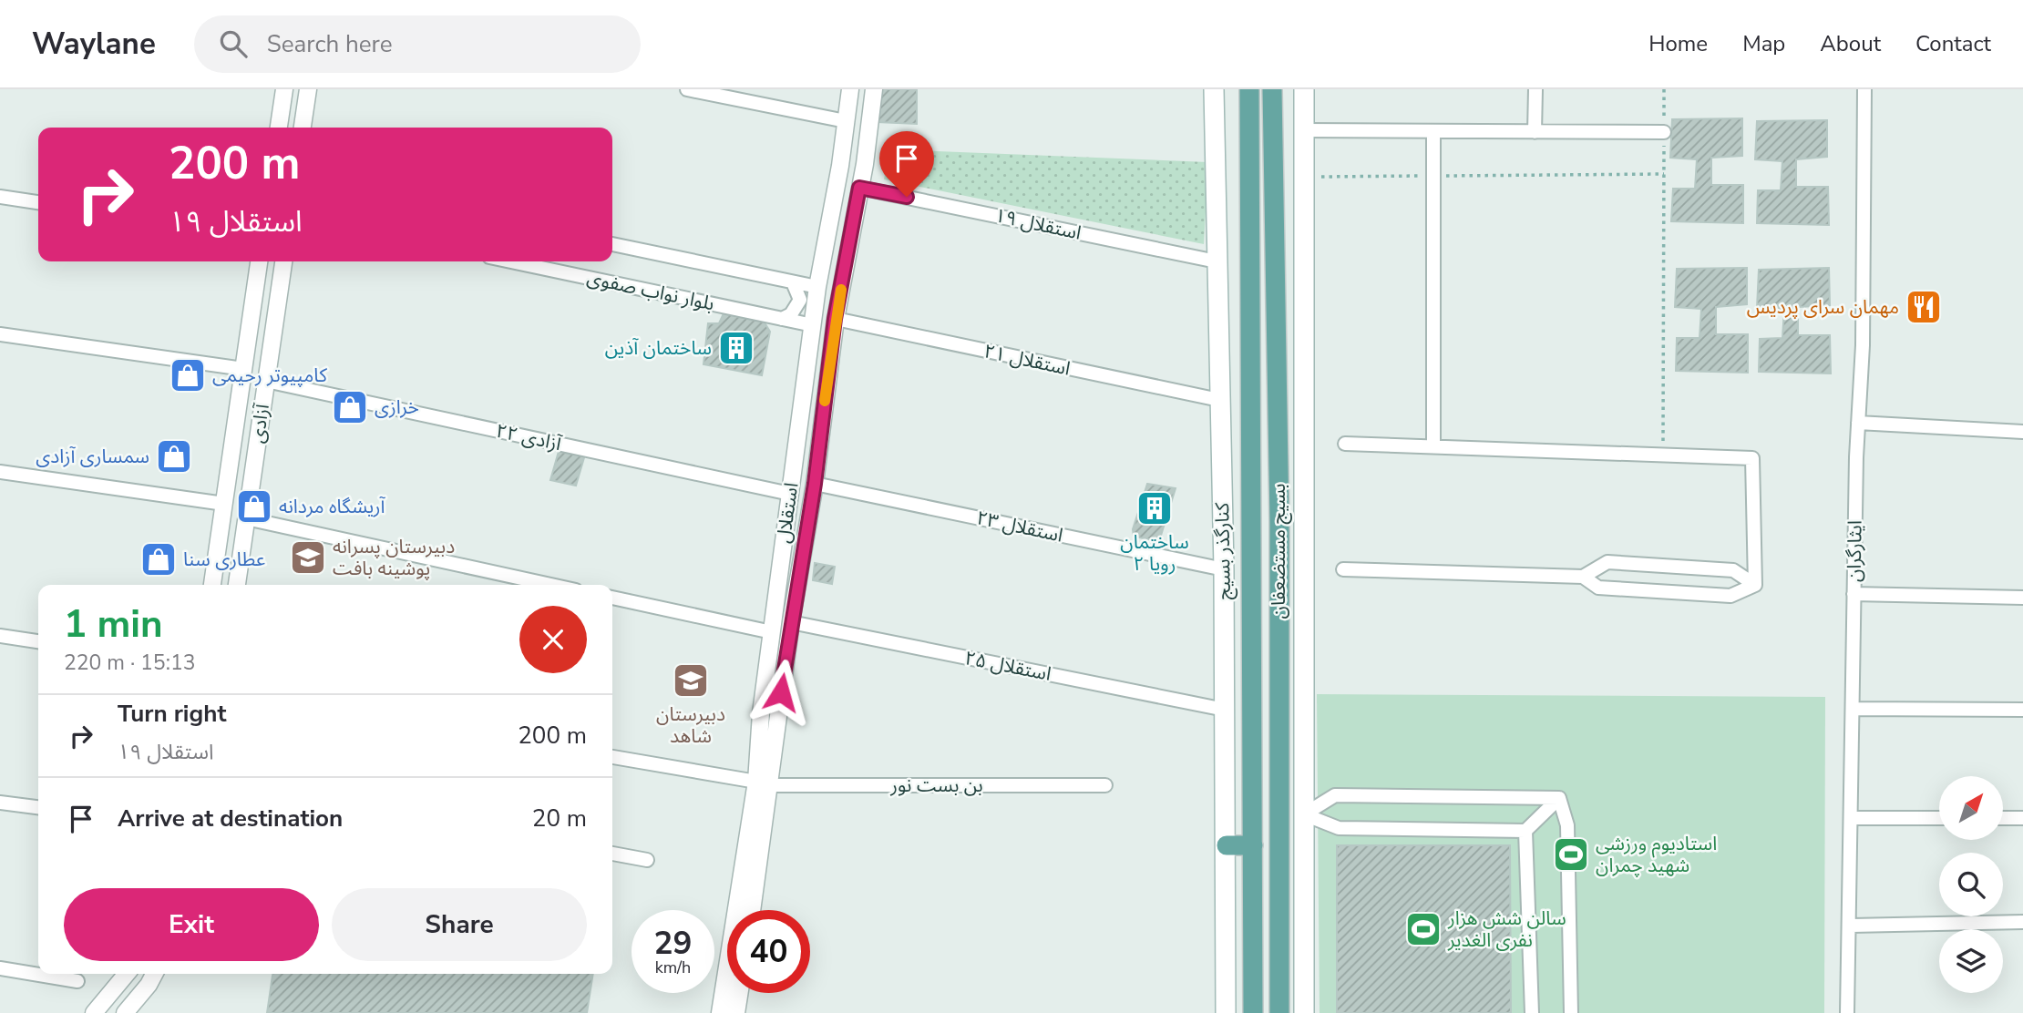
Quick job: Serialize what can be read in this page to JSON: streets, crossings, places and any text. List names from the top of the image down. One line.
{"streets":{"main road":["کنارگذر بسیج","بسیج مستضعفان"],"street":["استقلال ۱۹","بلوار نواب صفوی","استقلال ۲۱","آزادی","آزادی ۲۲","استقلال","استقلال ۲۳","ایثارگران","استقلال ۲۵","بن بست نور"]},"crossings":[["استقلال ۱۹","استقلال"],["استقلال ۱۹","کنارگذر بسیج"],["بلوار نواب صفوی","استقلال"],["استقلال ۲۱","استقلال"],["استقلال ۲۱","کنارگذر بسیج"],["آزادی","آزادی ۲۲"],["آزادی ۲۲","استقلال"],["استقلال","استقلال ۲۳"],["استقلال","استقلال ۲۵"],["استقلال","بن بست نور"],["استقلال ۲۳","کنارگذر بسیج"],["کنارگذر بسیج","استقلال ۲۵"]],"places":{"restaurant":["مهمان سرای پردیس"],"building":["ساختمان آذین","ساختمان رویا ۲"],"shop":["کامپیوتر رحیمی","خرازی","سمساری آزادی","آریشگاه مردانه","عطاری سنا"],"school or university":["دبیرستان پسرانه پوشینه بافت","دبیرستان شاهد"],"sports":["استادیوم ورزشی شهید چمران","سالن شش هزار نفری الغدیر"]},"north":"top right","page":{"header":"Waylane","search":"Search here","nav":["Home","Map","About","Contact"],"turn":["200 m","استقلال ۱۹"],"heading":["1 min","220 m · 15:13"],"list":[{"name":"Turn right","note":"استقلال ۱۹","value":"200 m"},{"name":"Arrive at destination","value":"20 m"}],"buttons":["Exit","Share"],"speed":"29 km/h","limit":"40"}}
